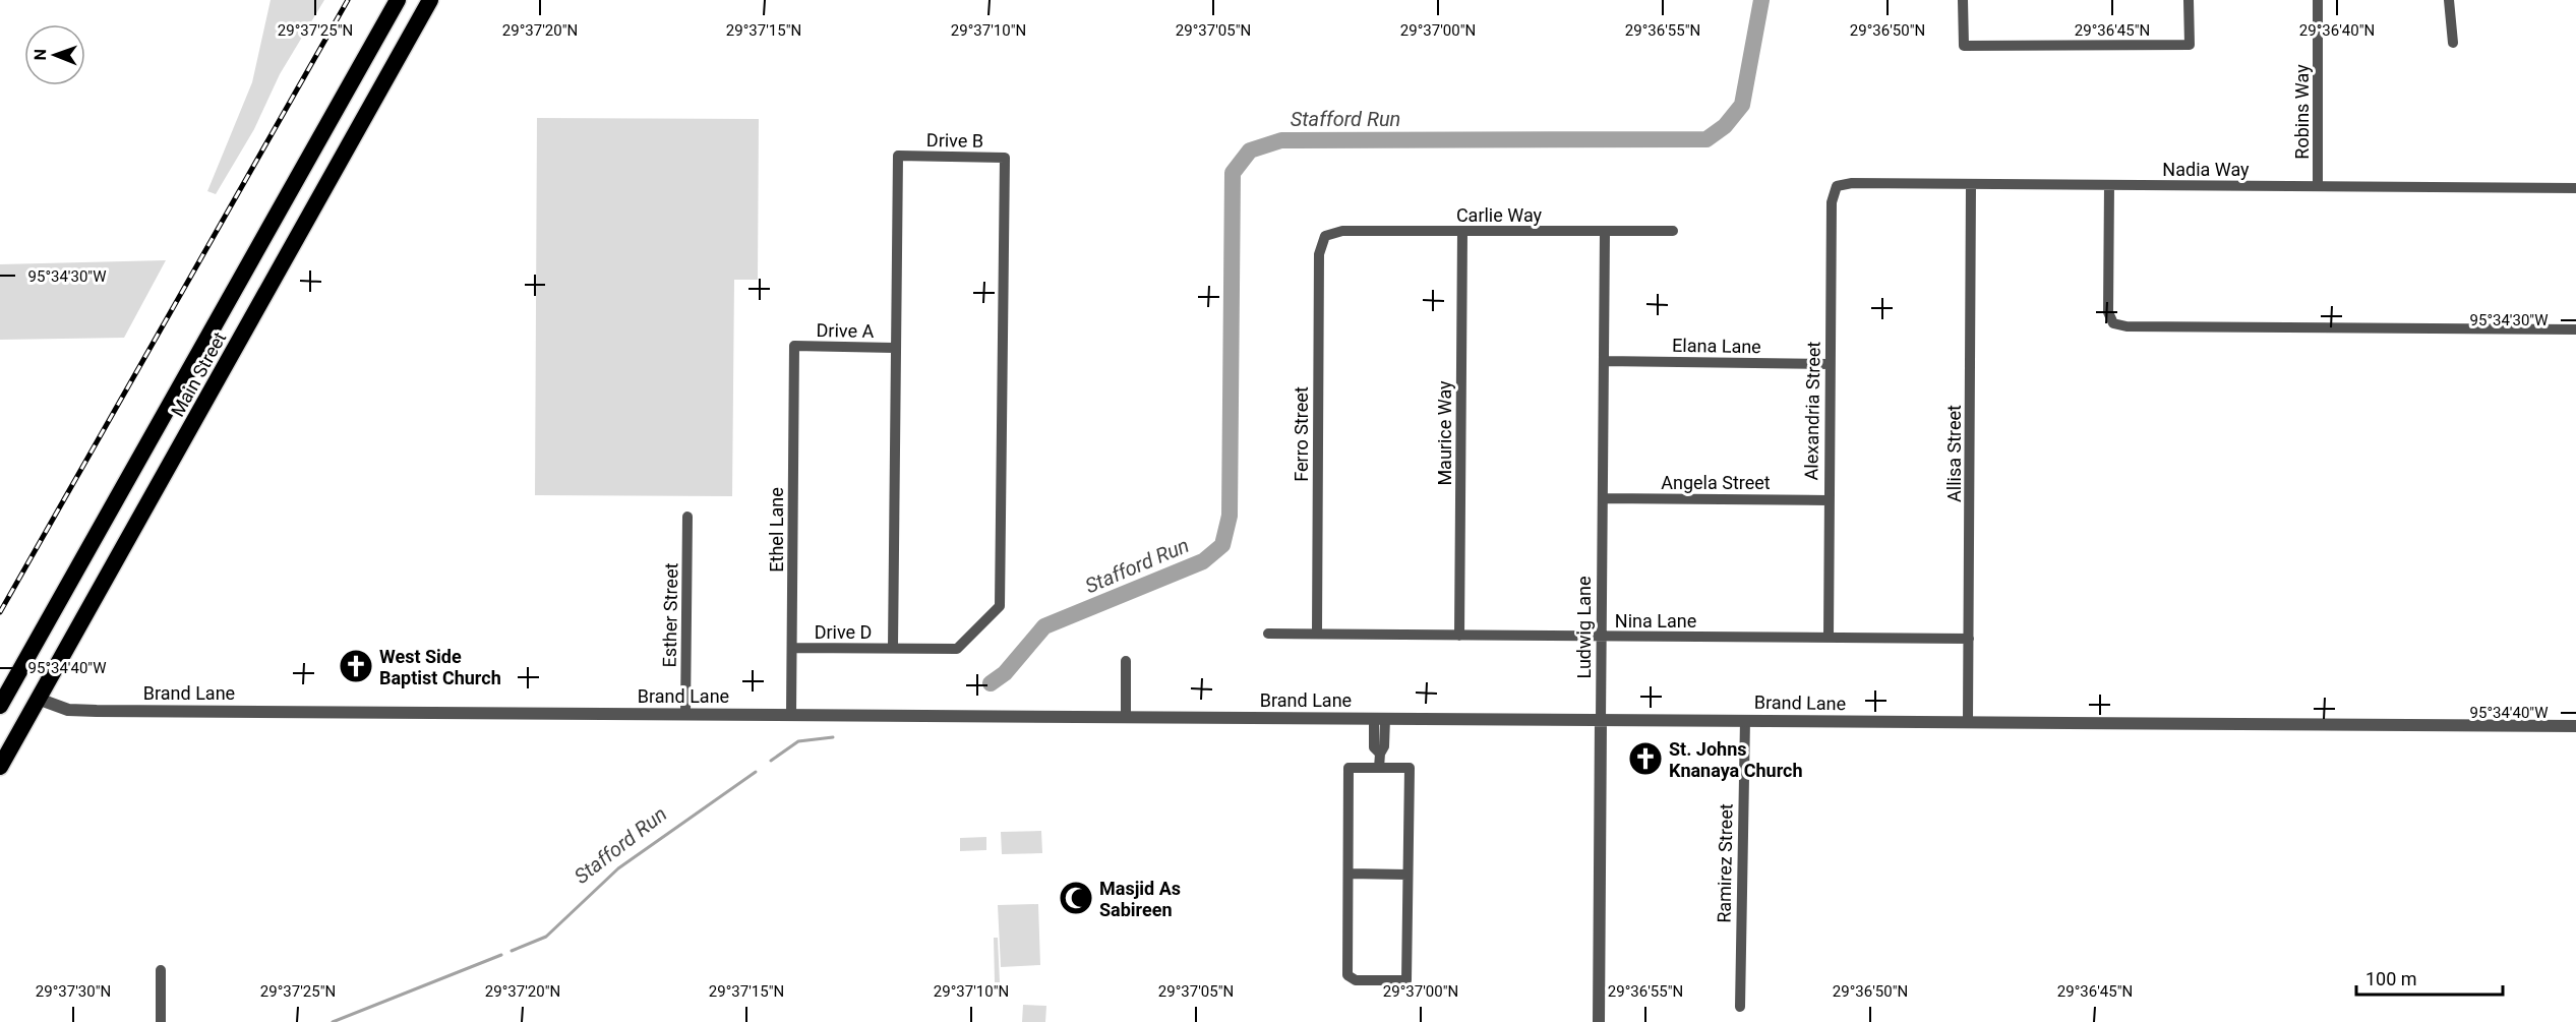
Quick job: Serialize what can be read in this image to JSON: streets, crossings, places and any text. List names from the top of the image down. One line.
{"streets":{"highway":["Main Street"],"street":["Robins Way","Drive B","Nadia Way","Carlie Way","Drive A","Elana Lane","Alexandria Street","Maurice Way","Ferro Street","Allisa Street","Angela Street","Ethel Lane","Esther Street","Nina Lane","Ludwig Lane","Drive D","Brand Lane","Ramirez Street"]},"crossings":[["Robins Way","Nadia Way"],["Drive B","Drive A"],["Drive B","Drive D"],["Nadia Way","Alexandria Street"],["Nadia Way","Allisa Street"],["Carlie Way","Maurice Way"],["Carlie Way","Ferro Street"],["Carlie Way","Ludwig Lane"],["Drive A","Ethel Lane"],["Elana Lane","Alexandria Street"],["Elana Lane","Ludwig Lane"],["Main Street","Brand Lane"],["Alexandria Street","Angela Street"],["Alexandria Street","Nina Lane"],["Maurice Way","Nina Lane"],["Ferro Street","Nina Lane"],["Allisa Street","Nina Lane"],["Allisa Street","Brand Lane"],["Angela Street","Ludwig Lane"],["Ethel Lane","Drive D"],["Ethel Lane","Brand Lane"],["Esther Street","Brand Lane"],["Nina Lane","Ludwig Lane"],["Ludwig Lane","Brand Lane"],["Brand Lane","Ramirez Street"]],"water":["Stafford Run"],"places":{"church":["West Side Baptist Church","St. Johns Knanaya Church"],"mosque":["Masjid As Sabireen"]},"scale_bar":"100 m","north":"left","coordinates":["29°37'25\"N","29°37'20\"N","29°37'15\"N","29°37'10\"N","29°37'05\"N","29°37'00\"N","29°36'55\"N","29°36'50\"N","29°36'45\"N","29°36'40\"N","95°34'30\"W","95°34'40\"W","29°37'30\"N"]}
